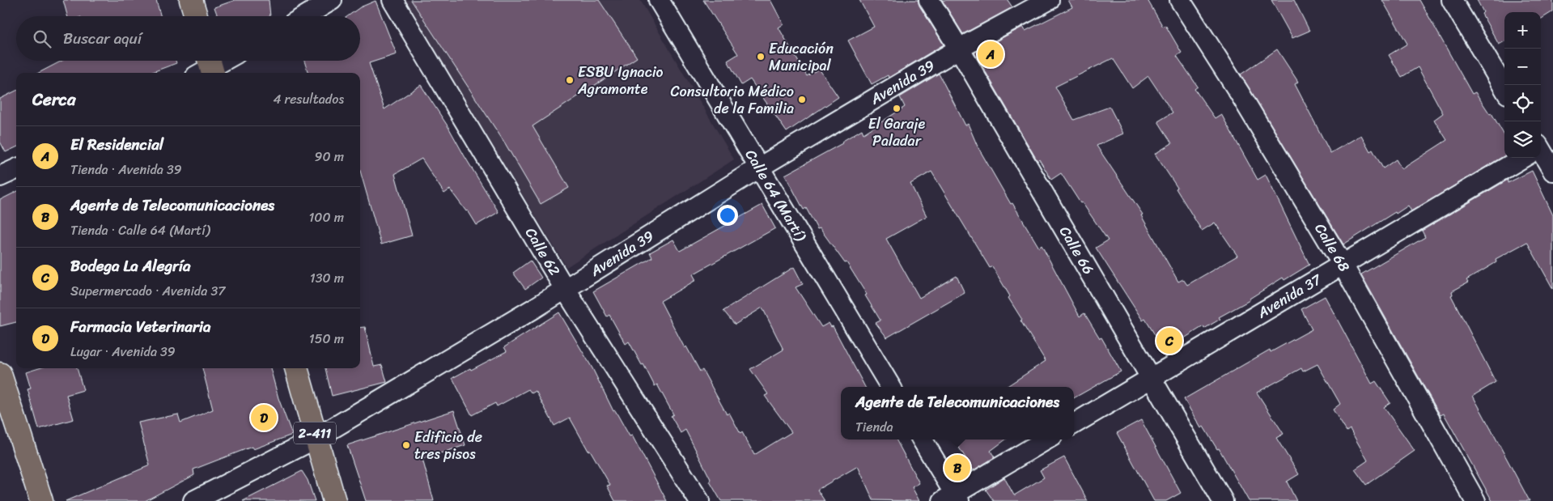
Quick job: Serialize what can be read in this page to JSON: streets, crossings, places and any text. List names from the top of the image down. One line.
{"streets":{"main road":["2-411"],"street":["Avenida 39","Calle 64 (Martí)","Calle 68","Calle 66","Calle 62","Avenida 37"]},"crossings":[["Avenida 39","Calle 64 (Martí)"],["Avenida 39","Calle 66"],["Avenida 39","Calle 62"],["Avenida 39","2-411"],["Calle 68","Avenida 37"],["Calle 66","Avenida 37"]],"places":["Educación Municipal","ESBU Ignacio Agramonte","Consultorio Médico de la Familia","El Garaje Paladar","Edificio de tres pisos"],"page":{"map_buttons":["+","−"],"search":"Buscar aquí","pins":["A","C","D","B"],"heading":["Cerca","4 resultados"],"list":[{"mark":"A","name":"El Residencial","note":"Tienda · Avenida 39","value":"90 m"},{"mark":"B","name":"Agente de Telecomunicaciones","note":"Tienda · Calle 64 (Martí)","value":"100 m"},{"mark":"C","name":"Bodega La Alegría","note":"Supermercado · Avenida 37","value":"130 m"},{"mark":"D","name":"Farmacia Veterinaria","note":"Lugar · Avenida 39","value":"150 m"}],"popup":["Agente de Telecomunicaciones","Tienda"]}}
